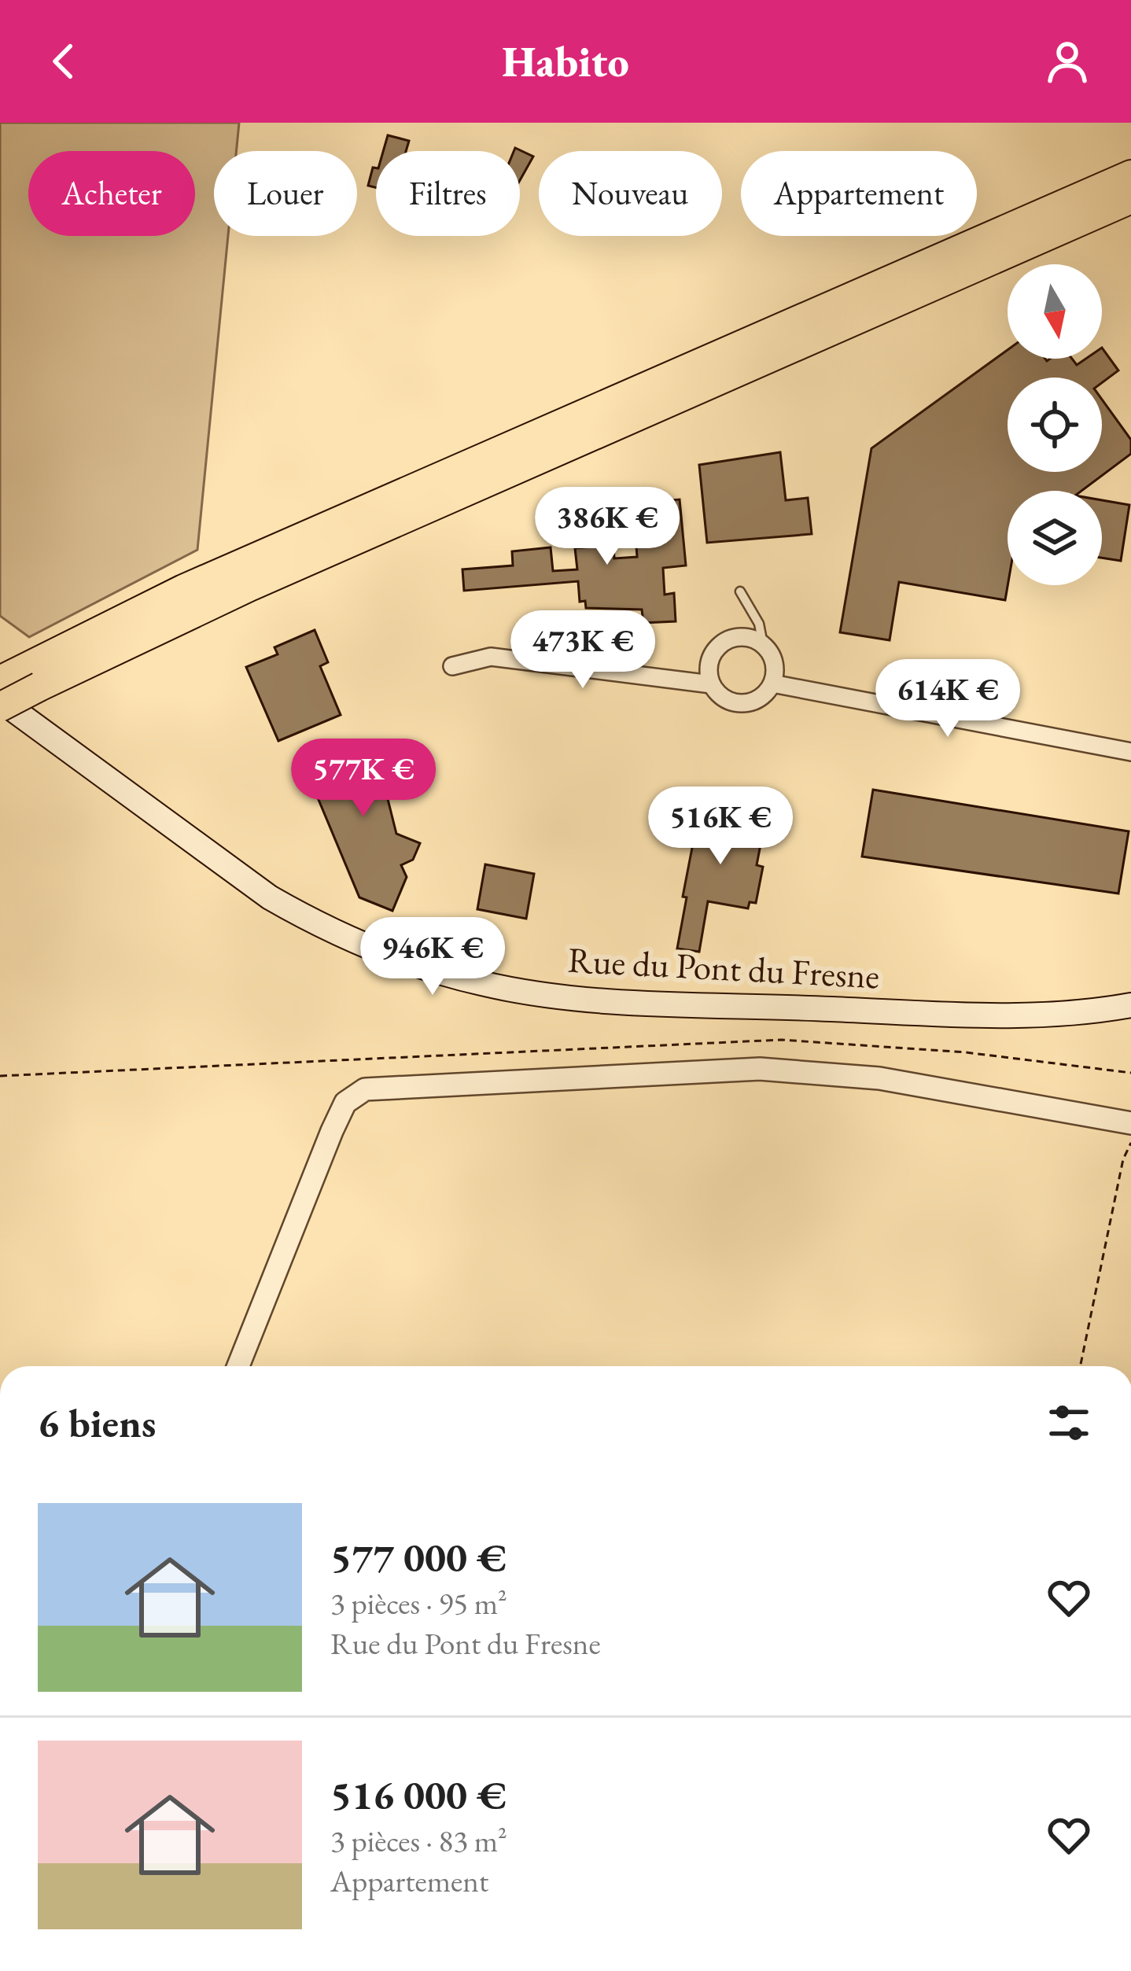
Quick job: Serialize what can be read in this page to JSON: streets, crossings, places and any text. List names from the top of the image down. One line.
{"streets":{"main road":["Rue du Pont du Fresne"]},"north":"bottom","page":{"header":"Habito","chip":["Acheter","Louer","Filtres","Nouveau","Appartement"],"price":["386K €","473K €","614K €","577K €","516K €","946K €"],"heading":"6 biens","list":[{"name":"577 000 €","note":"3 pièces · 95 m² · Rue du Pont du Fresne"},{"name":"516 000 €","note":"3 pièces · 83 m² · Appartement"}]}}
